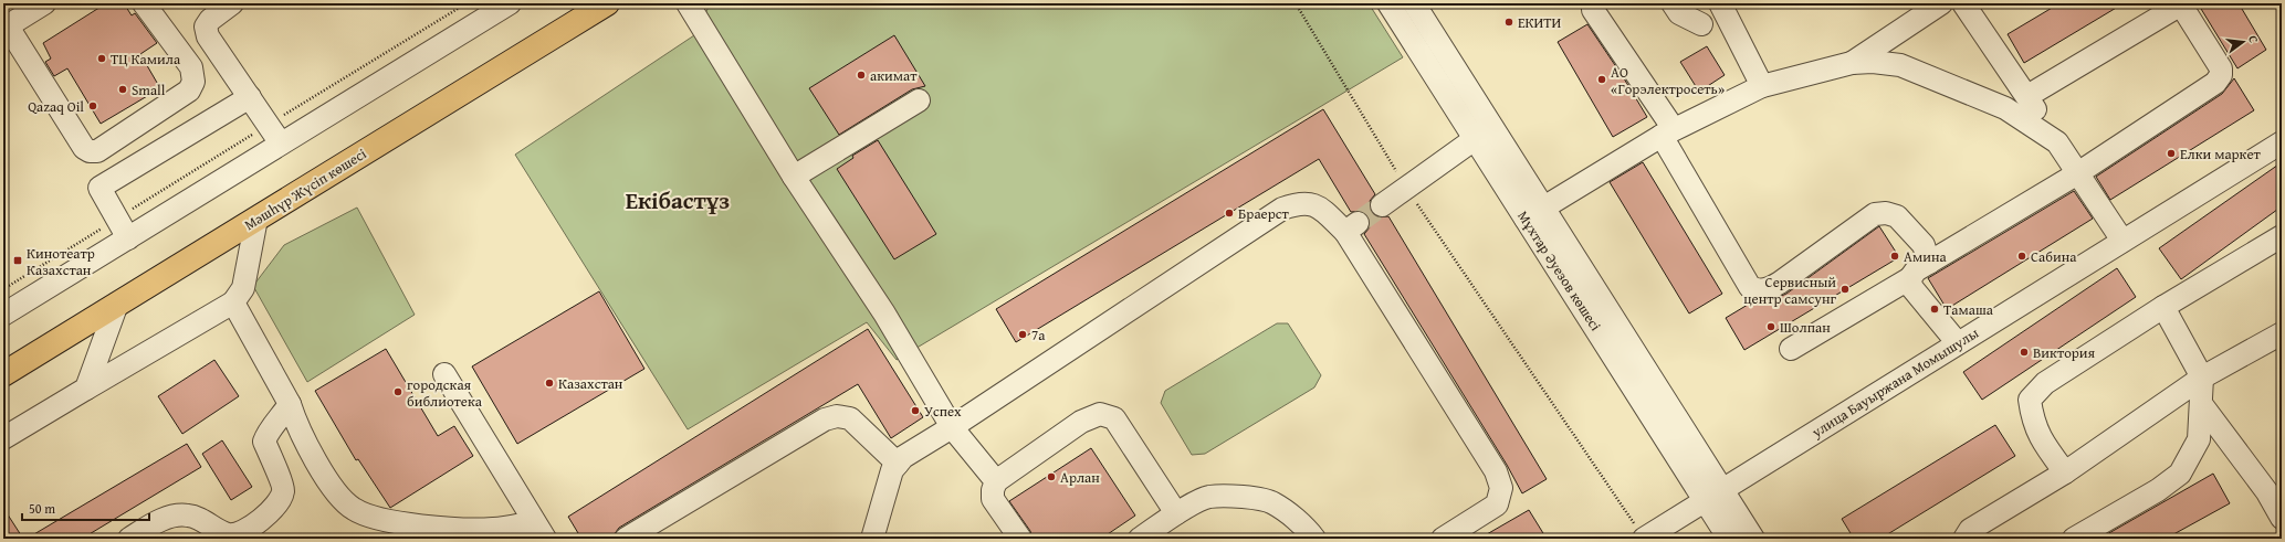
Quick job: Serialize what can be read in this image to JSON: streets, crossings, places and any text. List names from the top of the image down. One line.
{"streets":{"main road":["Мәшһүр Жүсіп көшесі"],"street":["Мұхтар Әуезов көшесі","улица Бауыржана Момышулы"]},"crossings":[["Мұхтар Әуезов көшесі","улица Бауыржана Момышулы"]],"districts":["Екібастұз"],"places":{"other":["ЕКИТИ","ТЦ Камила","акимат","АО «Горэлектросеть»","Small","Qazaq Oil","Елки маркет","Браерст","Амина","Сабина","Сервисный центр самсунг","Тамаша","Шолпан","7а","Виктория","Казахстан","городская библиотека","Успех","Арлан"],"transit":["Кинотеатр Казахстан"]},"scale_bar":"50 m","north":"right"}
